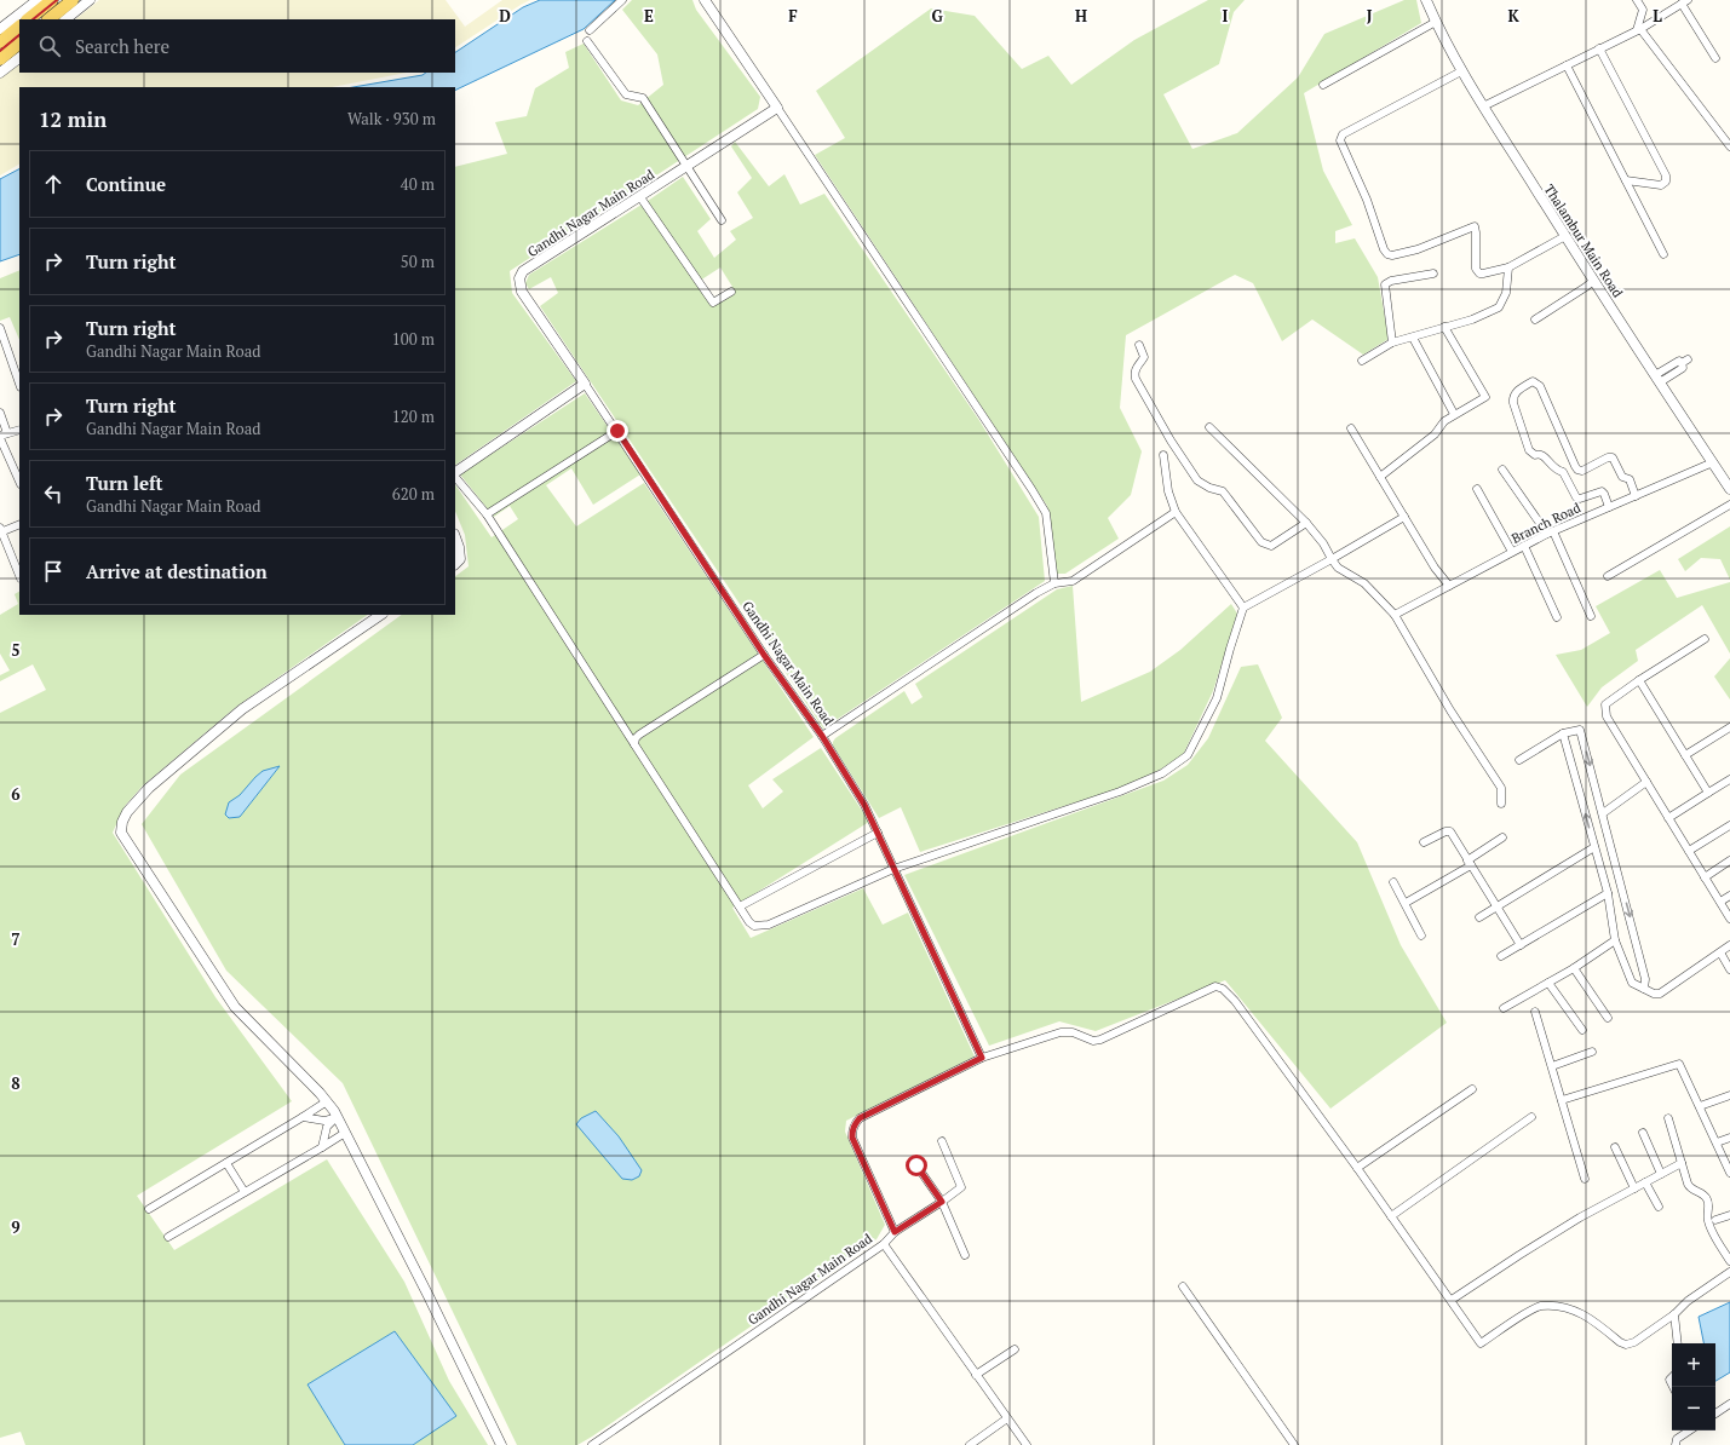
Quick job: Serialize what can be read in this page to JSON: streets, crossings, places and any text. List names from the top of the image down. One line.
{"streets":{"street":["Gandhi Nagar Main Road","Thalambur Main Road","Branch Road"]},"crossings":[["Thalambur Main Road","Branch Road"]],"page":{"search":"Search here","heading":["12 min","Walk · 930 m"],"list":[["Continue","40 m"],["Turn right","50 m"],["Turn right","Gandhi Nagar Main Road","100 m"],["Turn right","Gandhi Nagar Main Road","120 m"],["Turn left","Gandhi Nagar Main Road","620 m"],"Arrive at destination"],"map_buttons":["+","−"]},"grid":{"columns":["D","E","F","G","H","I","J","K","L"],"rows":["5","6","7","8","9"]}}
